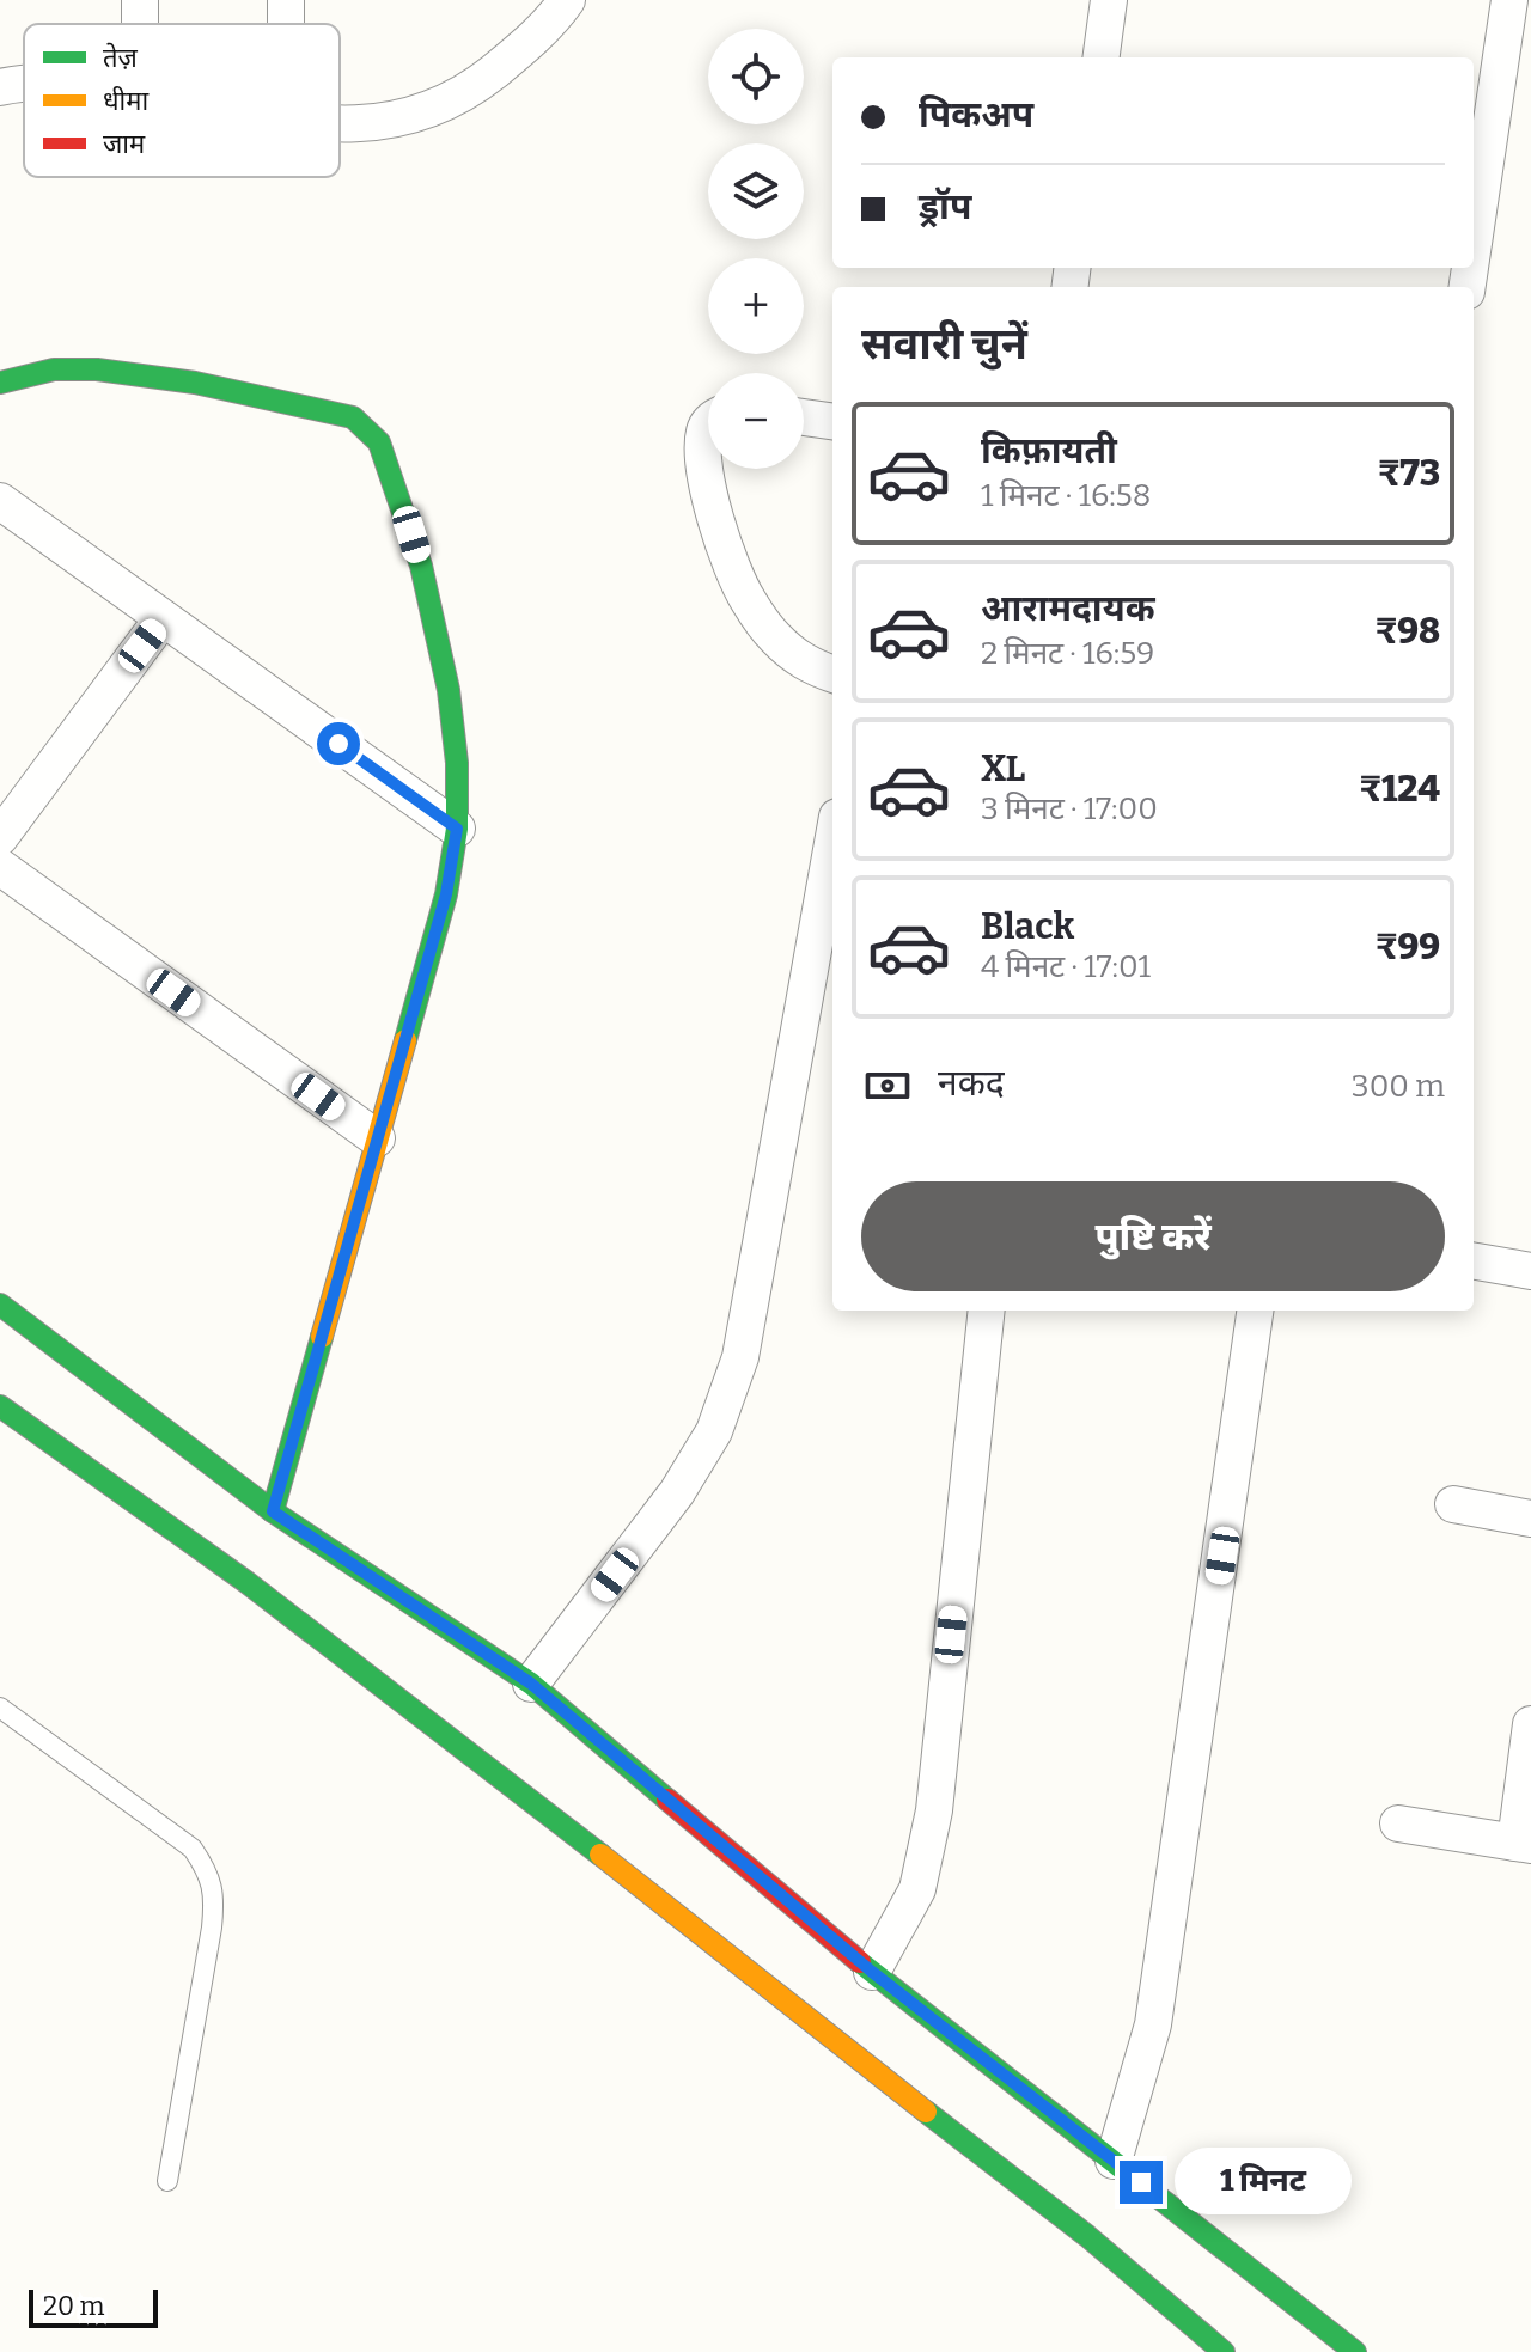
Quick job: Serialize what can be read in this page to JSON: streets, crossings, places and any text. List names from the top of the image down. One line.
{"legend":["तेज़","धीमा","जाम"],"scale_bar":"20 m","page":{"map_buttons":["+","−"],"banner":["पिकअप","ड्रॉप"],"heading":"सवारी चुनें","list":[{"name":"किफ़ायती","note":"1 मिनट · 16:58","value":"₹73"},{"name":"आरामदायक","note":"2 मिनट · 16:59","value":"₹98"},{"name":"XL","note":"3 मिनट · 17:00","value":"₹124"},{"name":"Black","note":"4 मिनट · 17:01","value":"₹99"}],"pay":["नकद","300 m"],"buttons":"पुष्टि करें","bubble":"1 मिनट","scale":"20 m"}}
